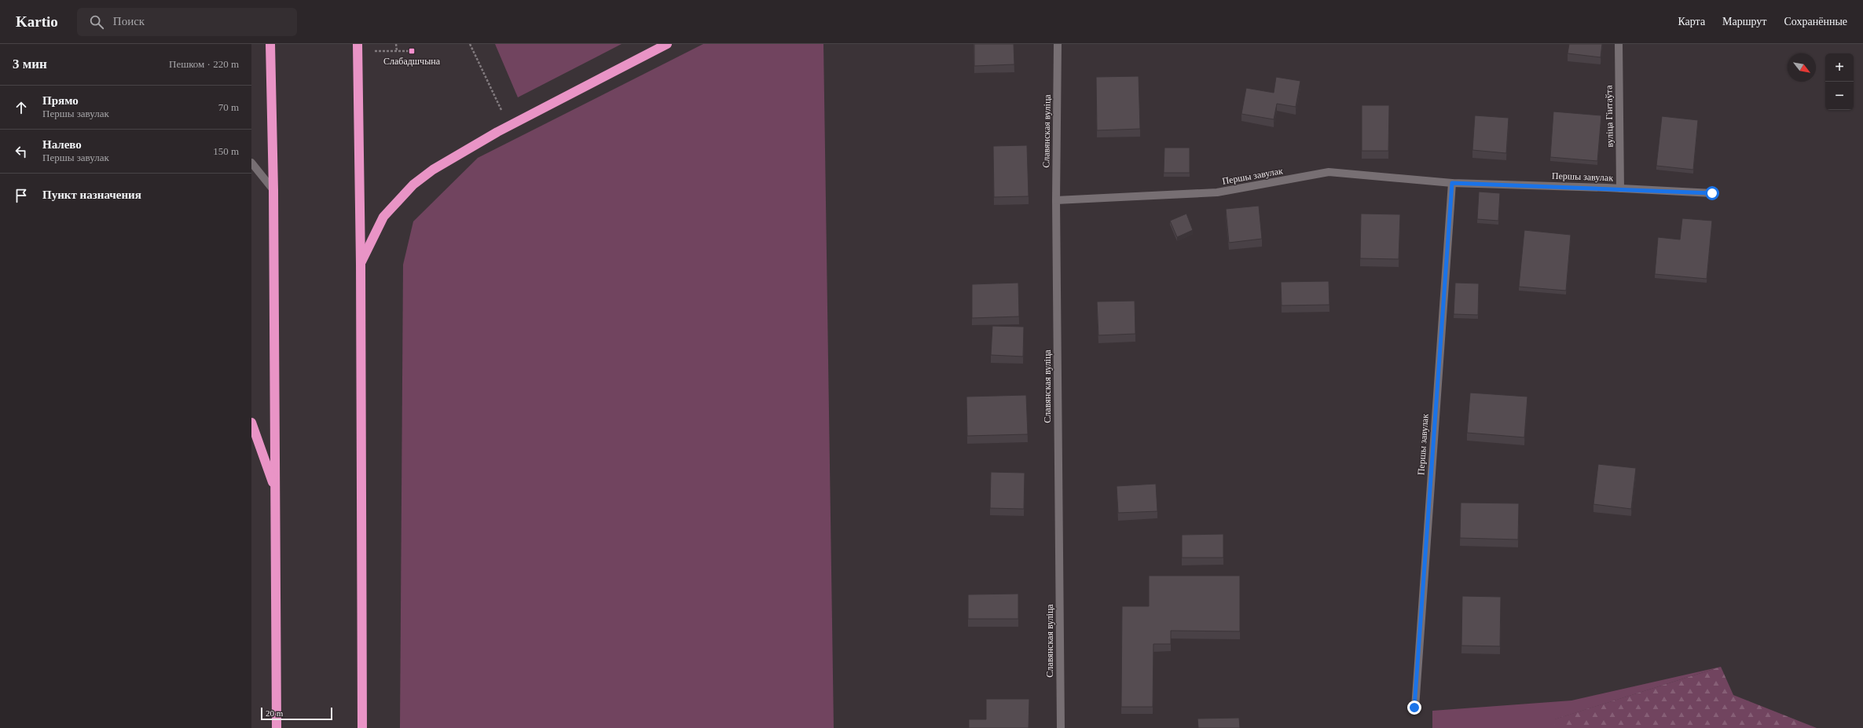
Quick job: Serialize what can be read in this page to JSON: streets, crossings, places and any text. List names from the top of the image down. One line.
{"streets":{"street":["вуліца Гінтаўта","Славянская вуліца","Першы завулак"]},"crossings":[["вуліца Гінтаўта","Першы завулак"],["Славянская вуліца","Першы завулак"]],"places":{"transit":["Слабадшчына"]},"scale_bar":"20 m","north":"bottom right","page":{"header":"Kartio","search":"Поиск","nav":["Карта","Маршрут","Сохранённые"],"heading":["3 мин","Пешком · 220 m"],"map_buttons":["+","−"],"list":[["Прямо","Першы завулак","70 m"],["Налево","Першы завулак","150 m"],"Пункт назначения"],"scale":"20 m"}}
